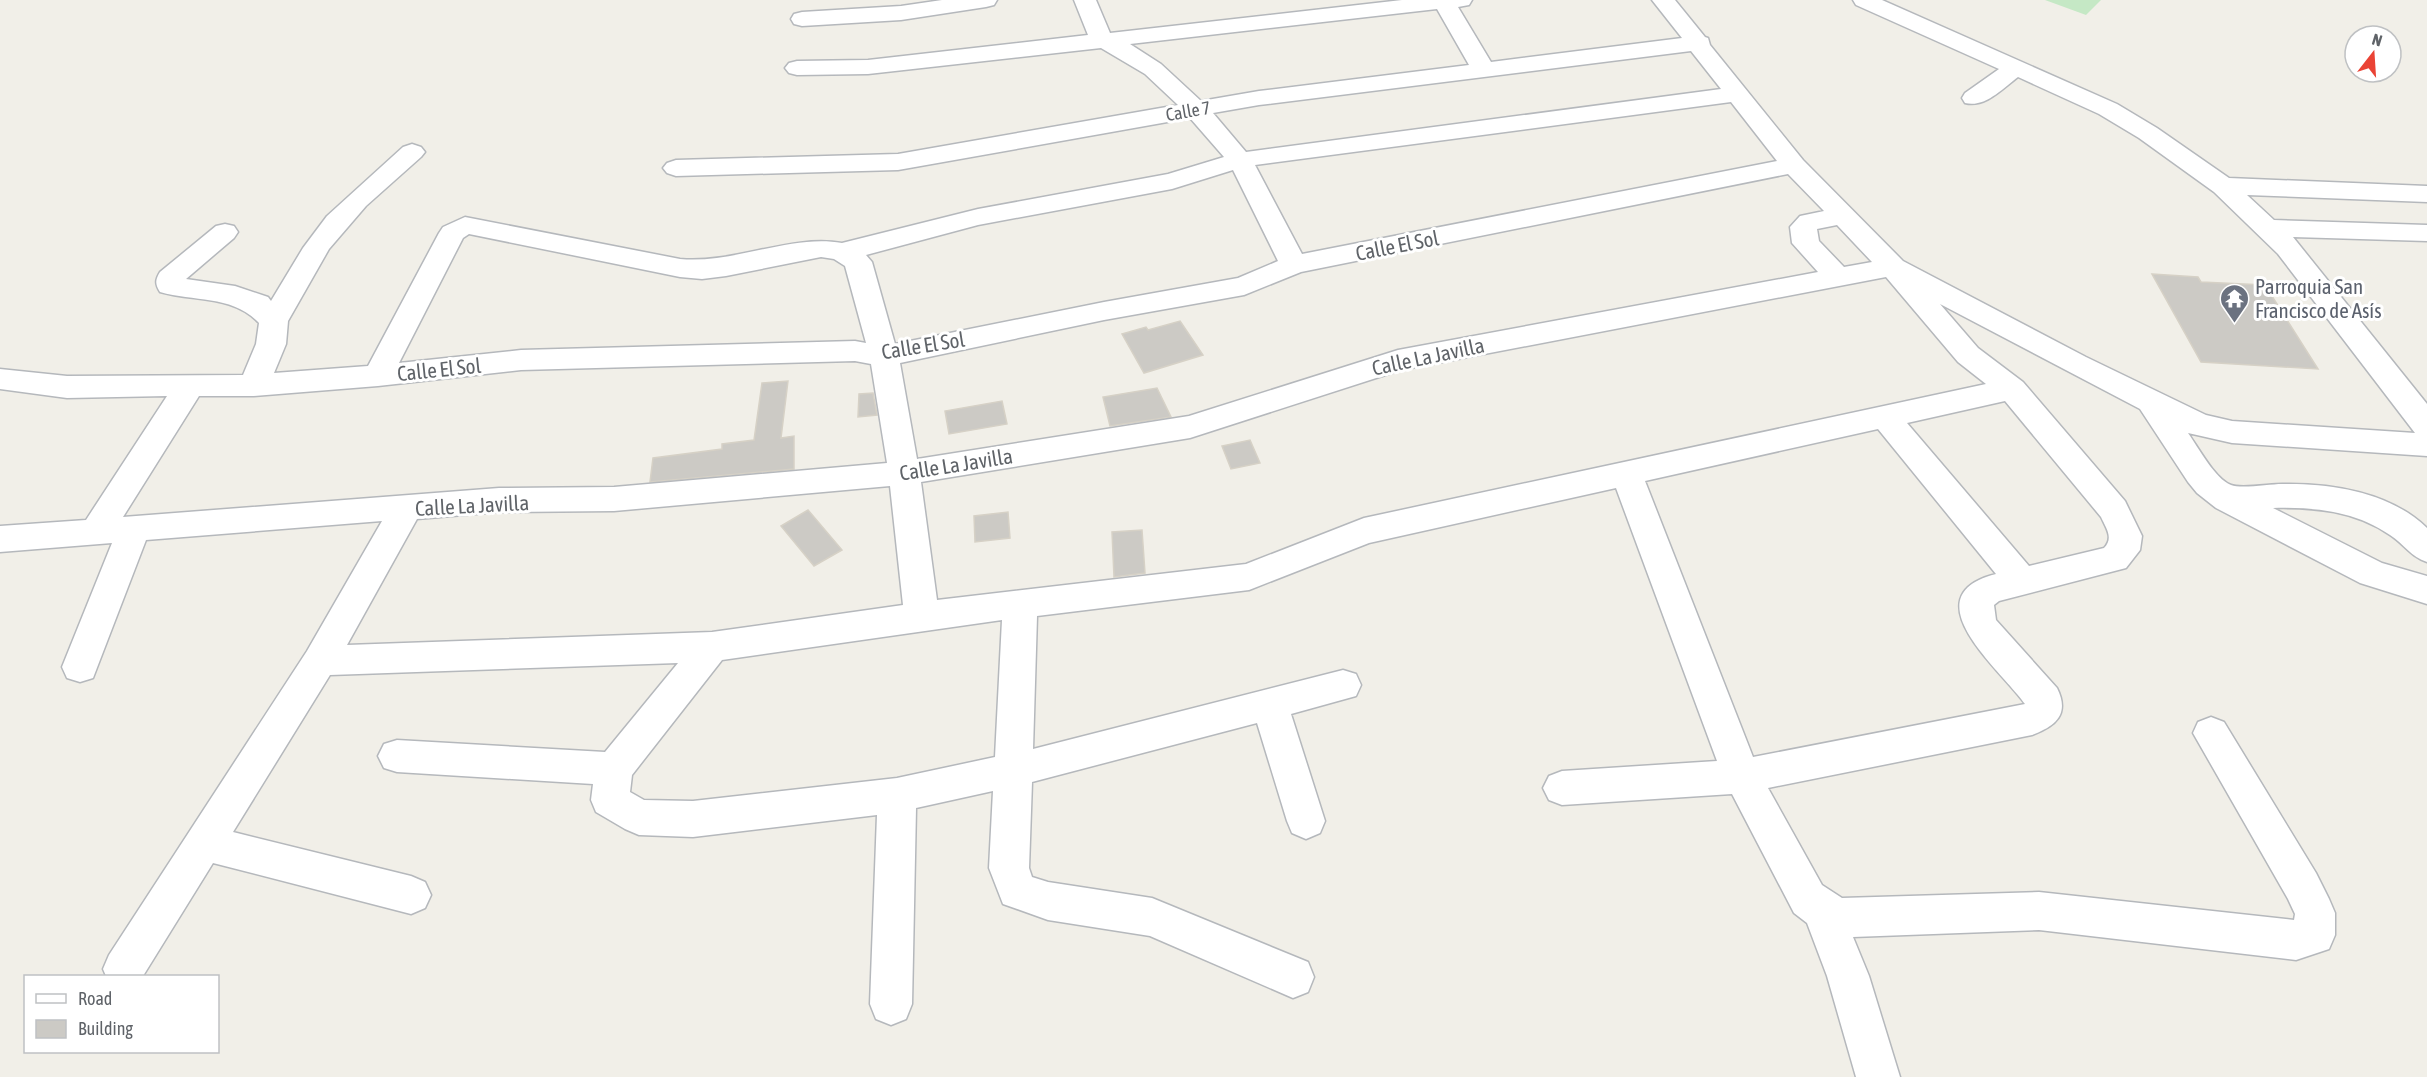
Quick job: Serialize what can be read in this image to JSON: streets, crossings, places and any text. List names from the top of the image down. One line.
{"streets":{"street":["Calle 7","Calle El Sol","Calle La Javilla"]},"places":{"temple":["Parroquia San Francisco de Asís"]},"legend":["Road","Building"],"north":"top"}
